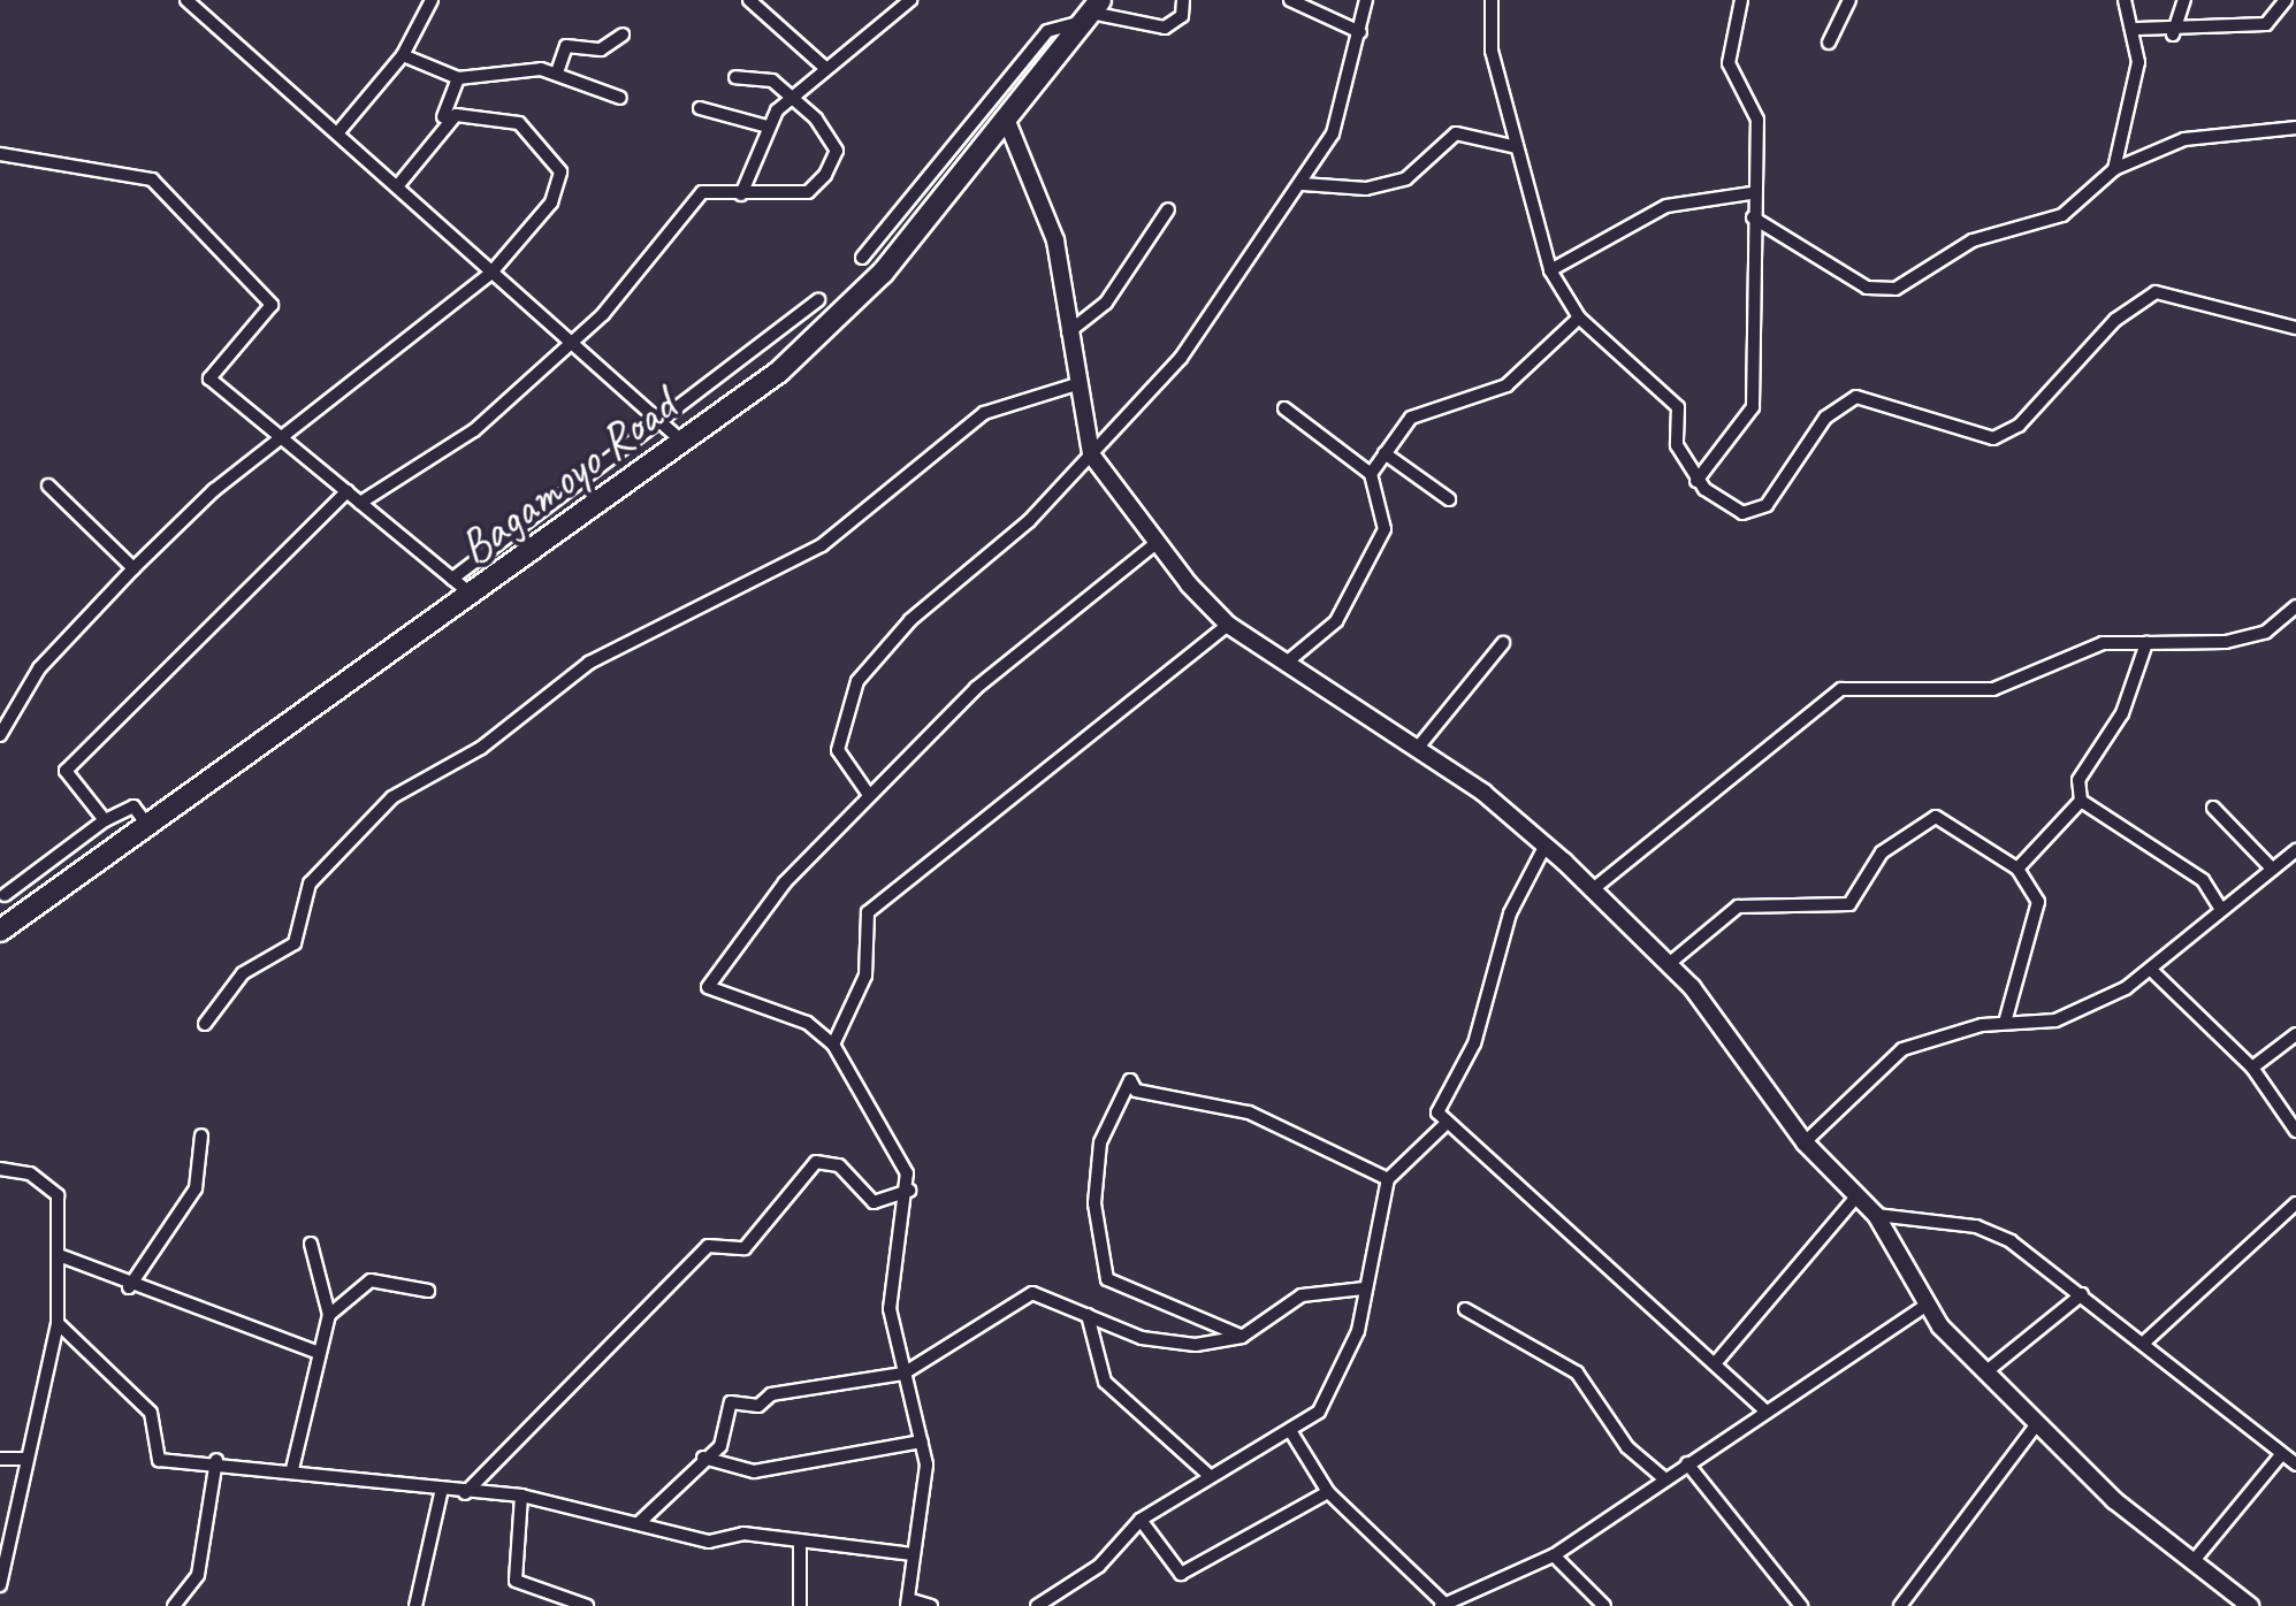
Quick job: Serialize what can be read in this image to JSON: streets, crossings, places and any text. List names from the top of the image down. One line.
{"streets":{"highway":["Bagamoyo Road"]}}
